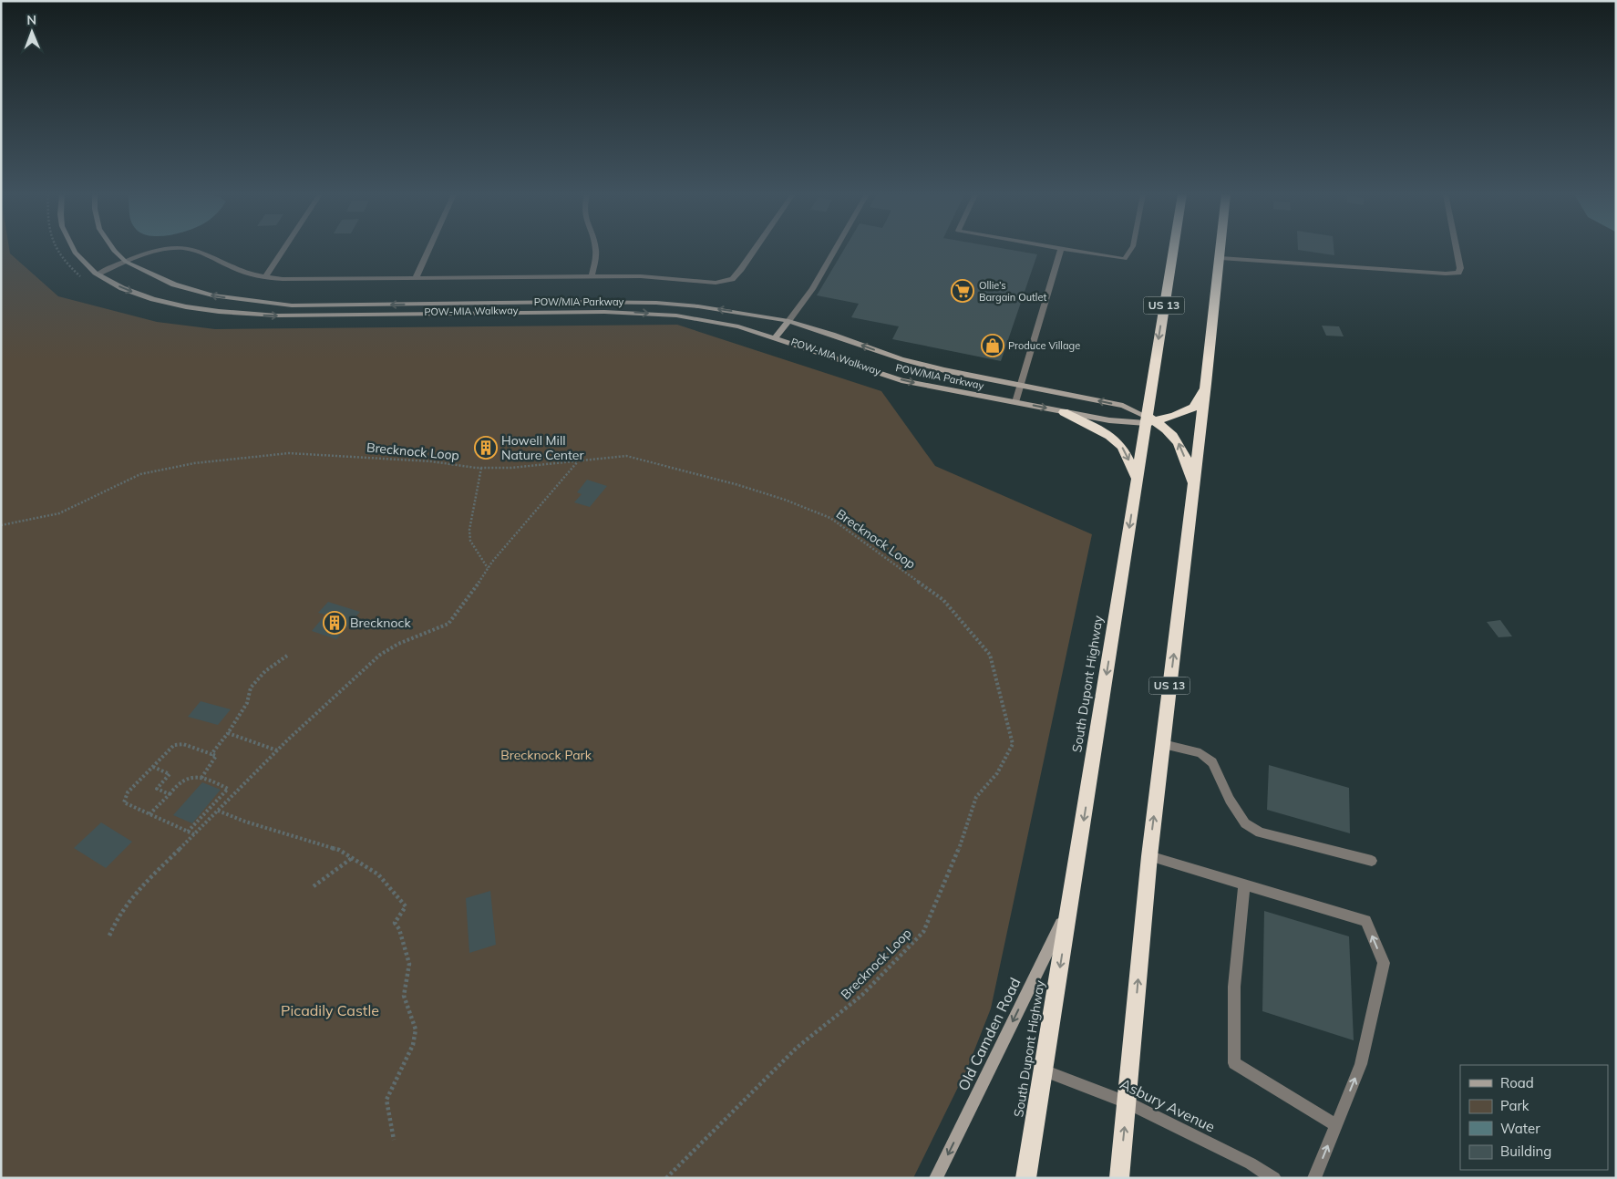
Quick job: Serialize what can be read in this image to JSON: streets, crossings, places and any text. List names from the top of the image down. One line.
{"streets":{"highway":["US 13","South Dupont Highway"],"main road":["POW/MIA Parkway","Old Camden Road"],"street":["Asbury Avenue"],"path":["Brecknock Loop"]},"crossings":[["POW/MIA Parkway","South Dupont Highway"],["US 13","Asbury Avenue"],["South Dupont Highway","Old Camden Road"],["South Dupont Highway","Asbury Avenue"]],"one_way":["Old Camden Road"],"parks":["Brecknock Park","Picadily Castle"],"places":{"supermarket":["Ollie’s Bargain Outlet"],"shop":["Produce Village"],"building":["Howell Mill Nature Center","Brecknock"]},"legend":["Road","Park","Water","Building"],"north":"top"}
